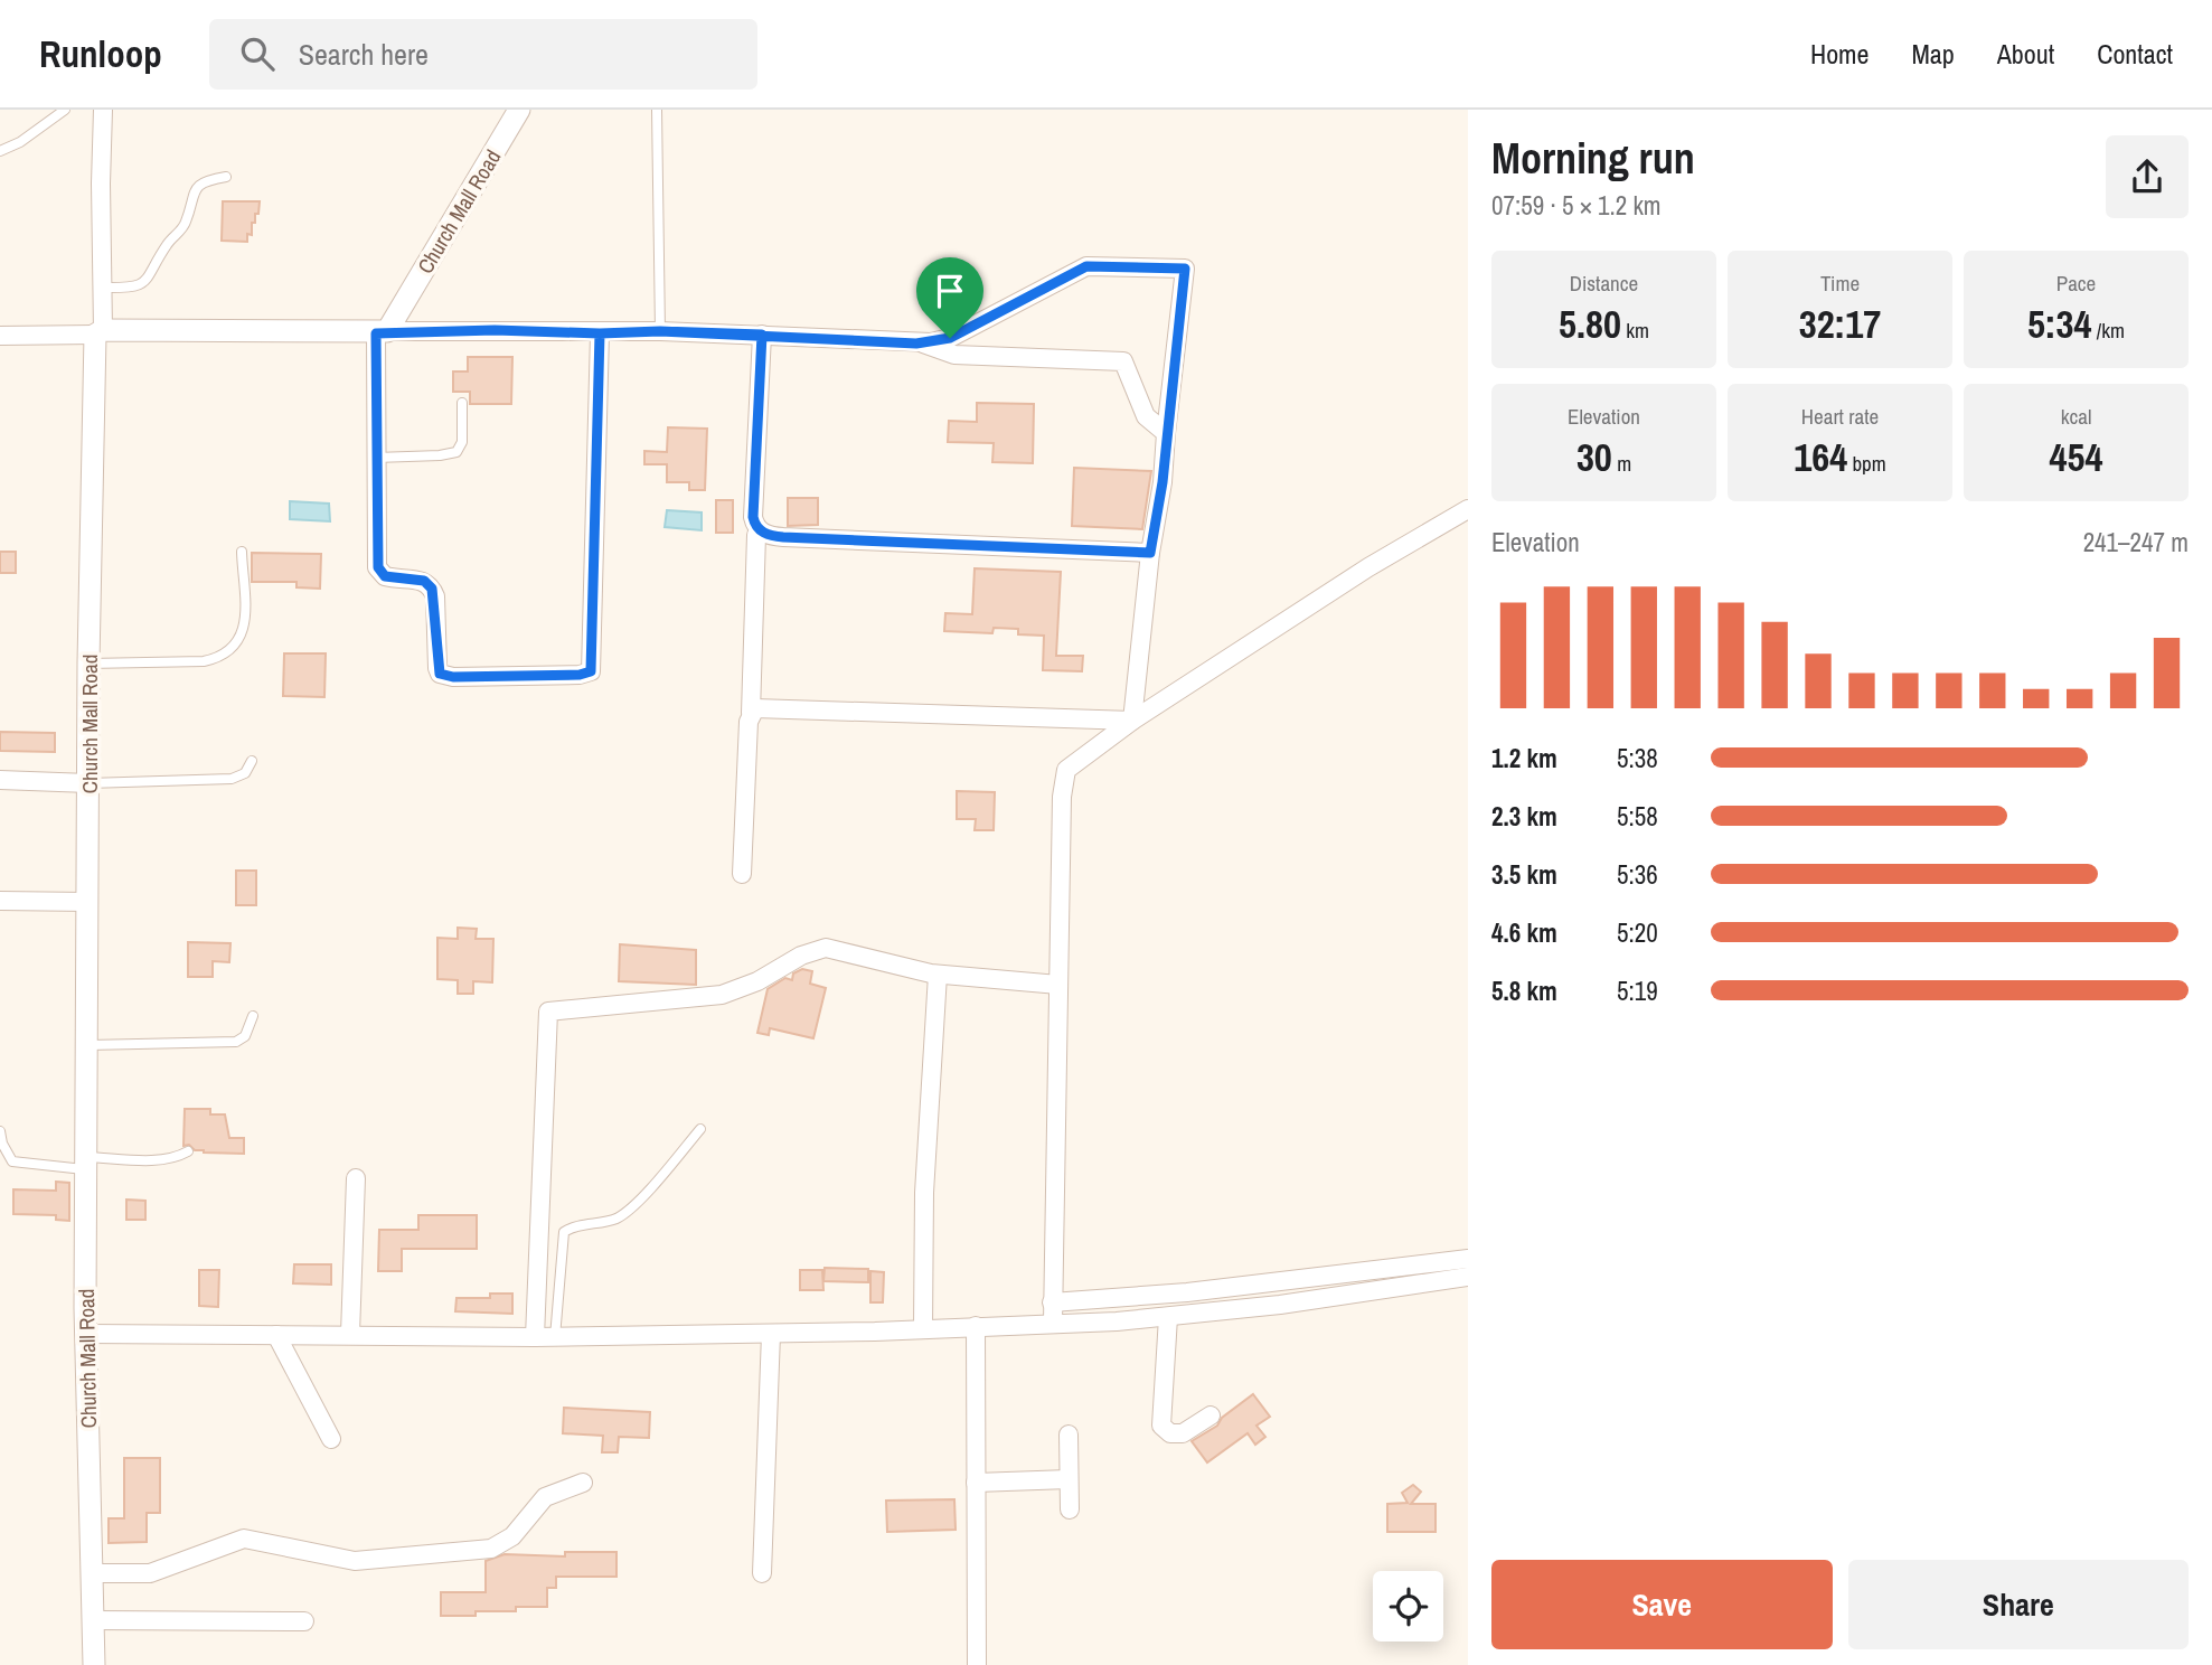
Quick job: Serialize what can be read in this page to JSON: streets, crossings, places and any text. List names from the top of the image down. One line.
{"streets":{"street":["Church Mall Road"]},"page":{"header":"Runloop","search":"Search here","nav":["Home","Map","About","Contact"],"heading":["Morning run","07:59 · 5 × 1.2 km"],"stats":[["Distance","5.80 km"],["Time","32:17"],["Pace","5:34 /km"],["Elevation","30 m"],["Heart rate","164 bpm"],["kcal","454"]],"chart":["Elevation","241–247 m"],"list":[{"name":"1.2 km","note":"5:38"},{"name":"2.3 km","note":"5:58"},{"name":"3.5 km","note":"5:36"},{"name":"4.6 km","note":"5:20"},{"name":"5.8 km","note":"5:19"}],"buttons":["Save","Share"]}}
